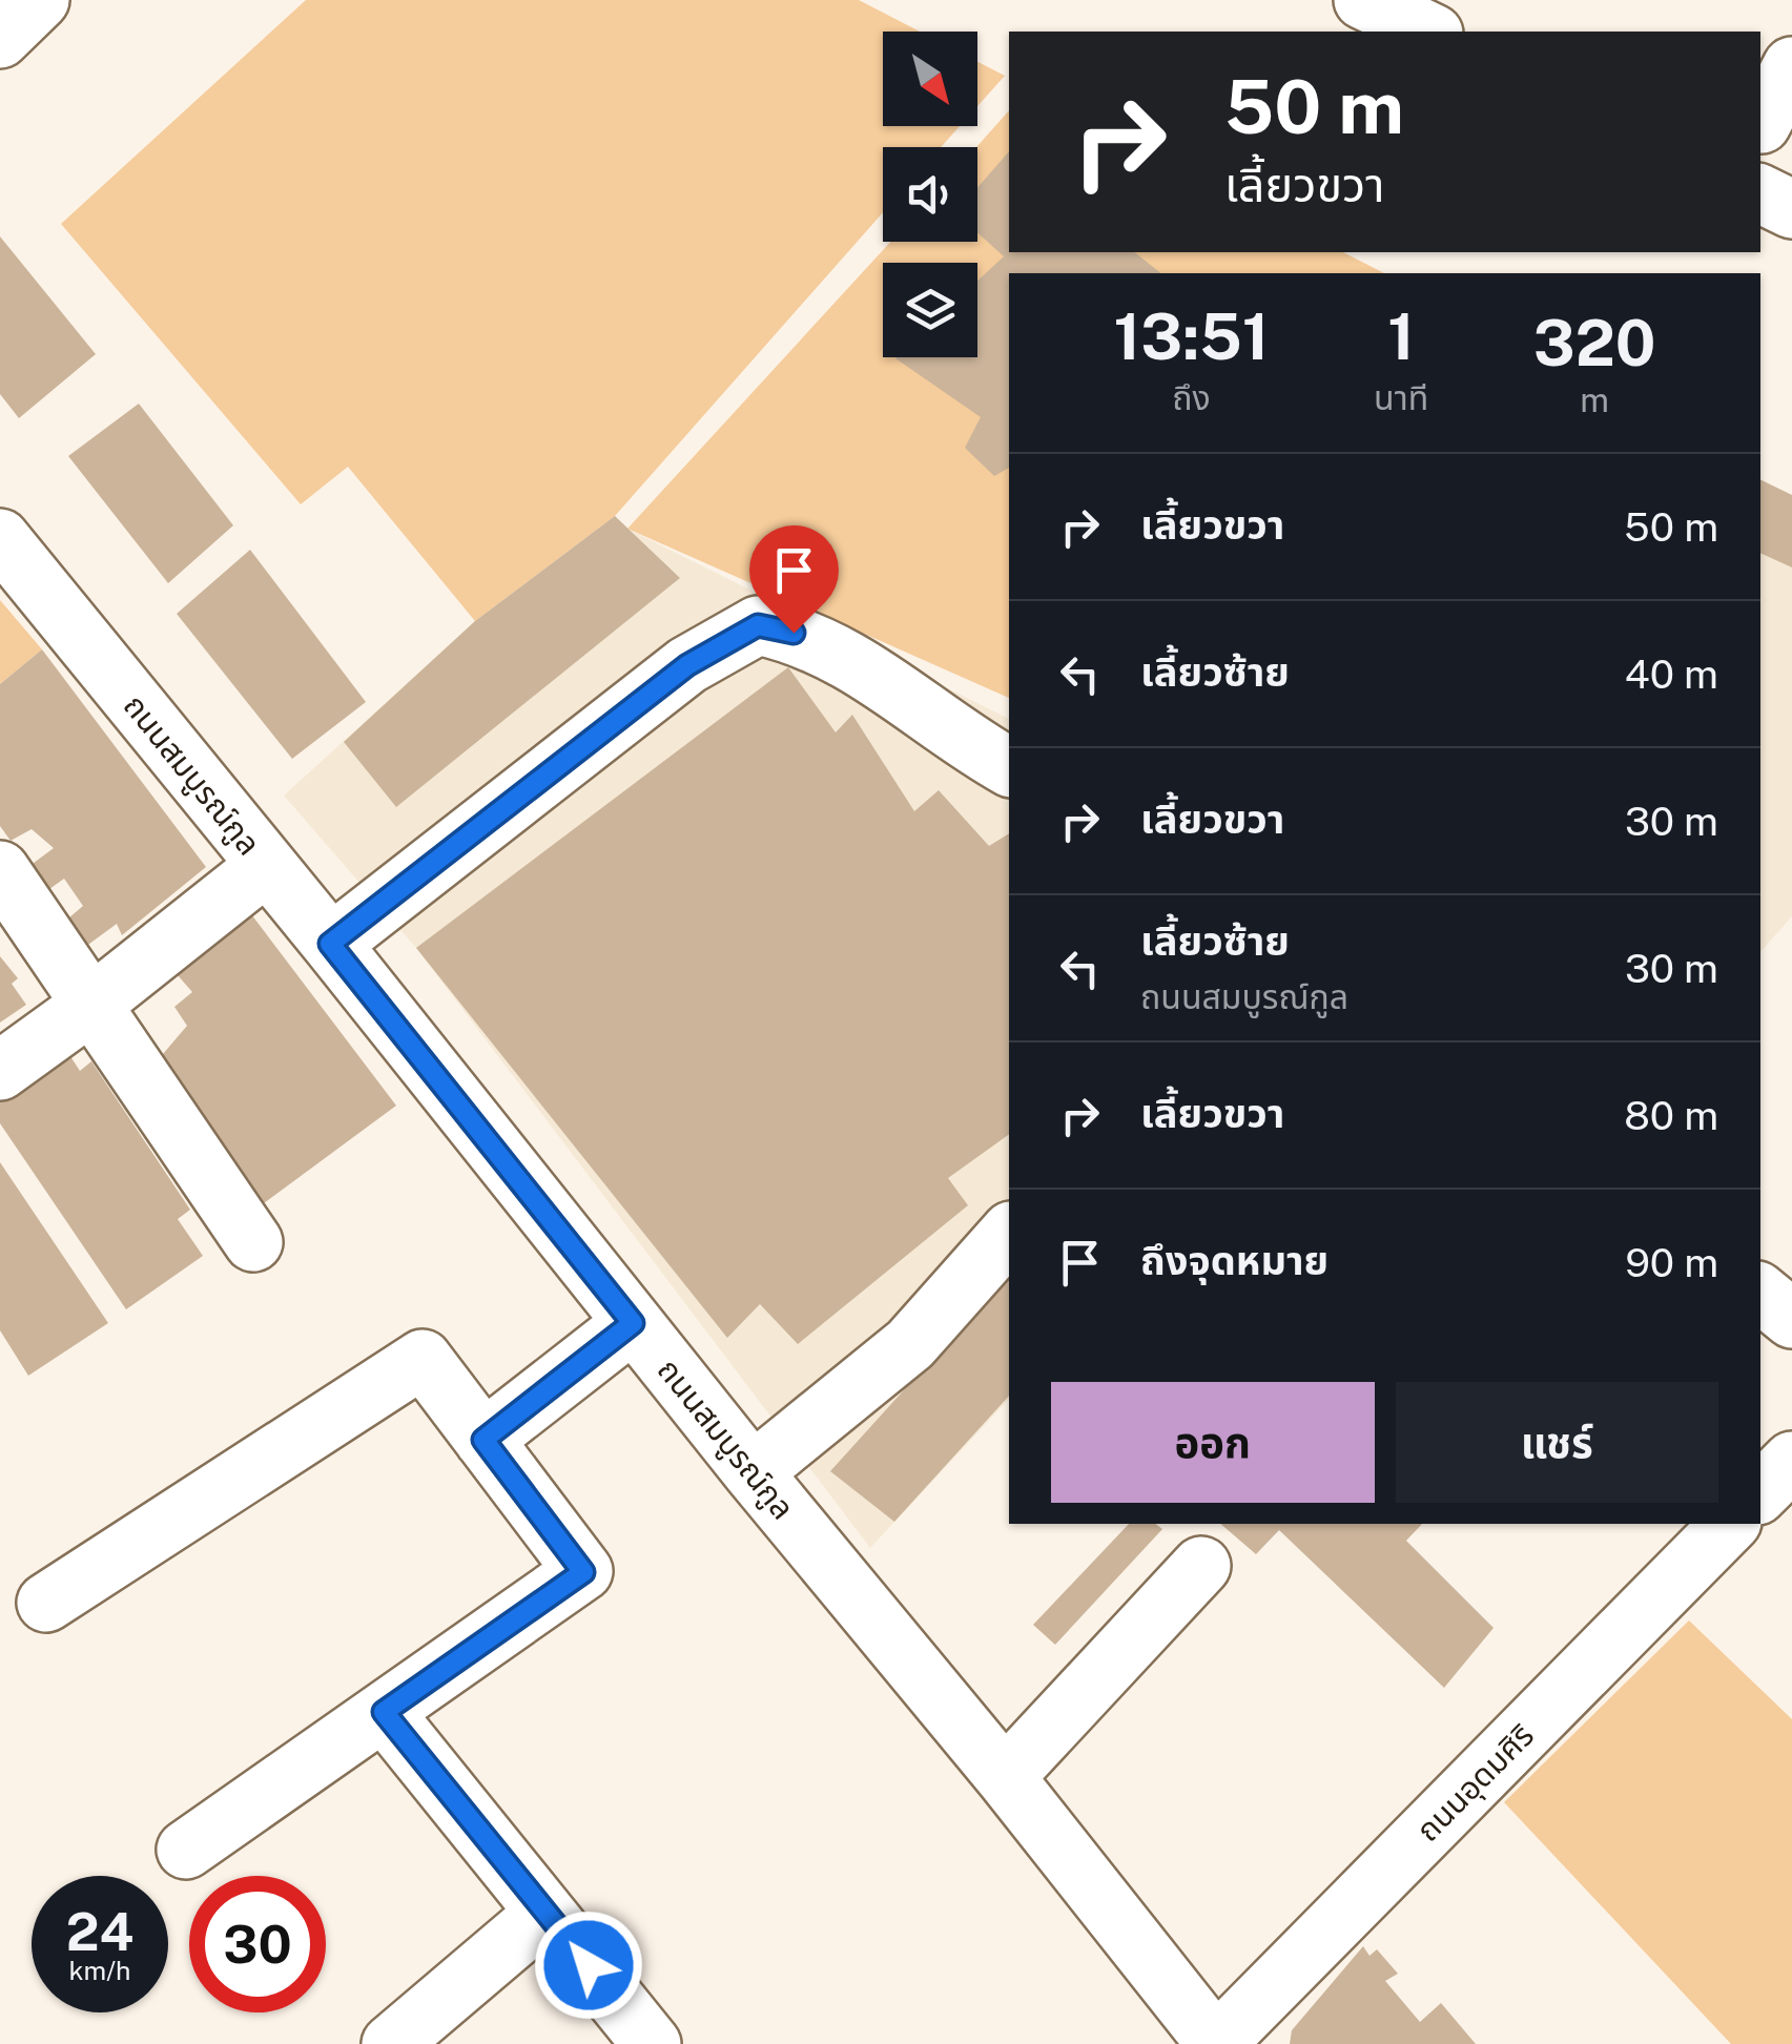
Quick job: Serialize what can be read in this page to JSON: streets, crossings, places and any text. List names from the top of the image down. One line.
{"streets":{"street":["ถนนสมบูรณ์กูล","ถนนอุดมศิริ"]},"crossings":[["ถนนสมบูรณ์กูล","ถนนอุดมศิริ"]],"north":"bottom right","page":{"turn":["50 m","เลี้ยวขวา"],"eta":["13:51","ถึง","1","นาที","320","m"],"list":[{"name":"เลี้ยวขวา","value":"50 m"},{"name":"เลี้ยวซ้าย","value":"40 m"},{"name":"เลี้ยวขวา","value":"30 m"},{"name":"เลี้ยวซ้าย","note":"ถนนสมบูรณ์กูล","value":"30 m"},{"name":"เลี้ยวขวา","value":"80 m"},{"name":"ถึงจุดหมาย","value":"90 m"}],"buttons":["ออก","แชร์"],"speed":"24 km/h","limit":"30"}}
